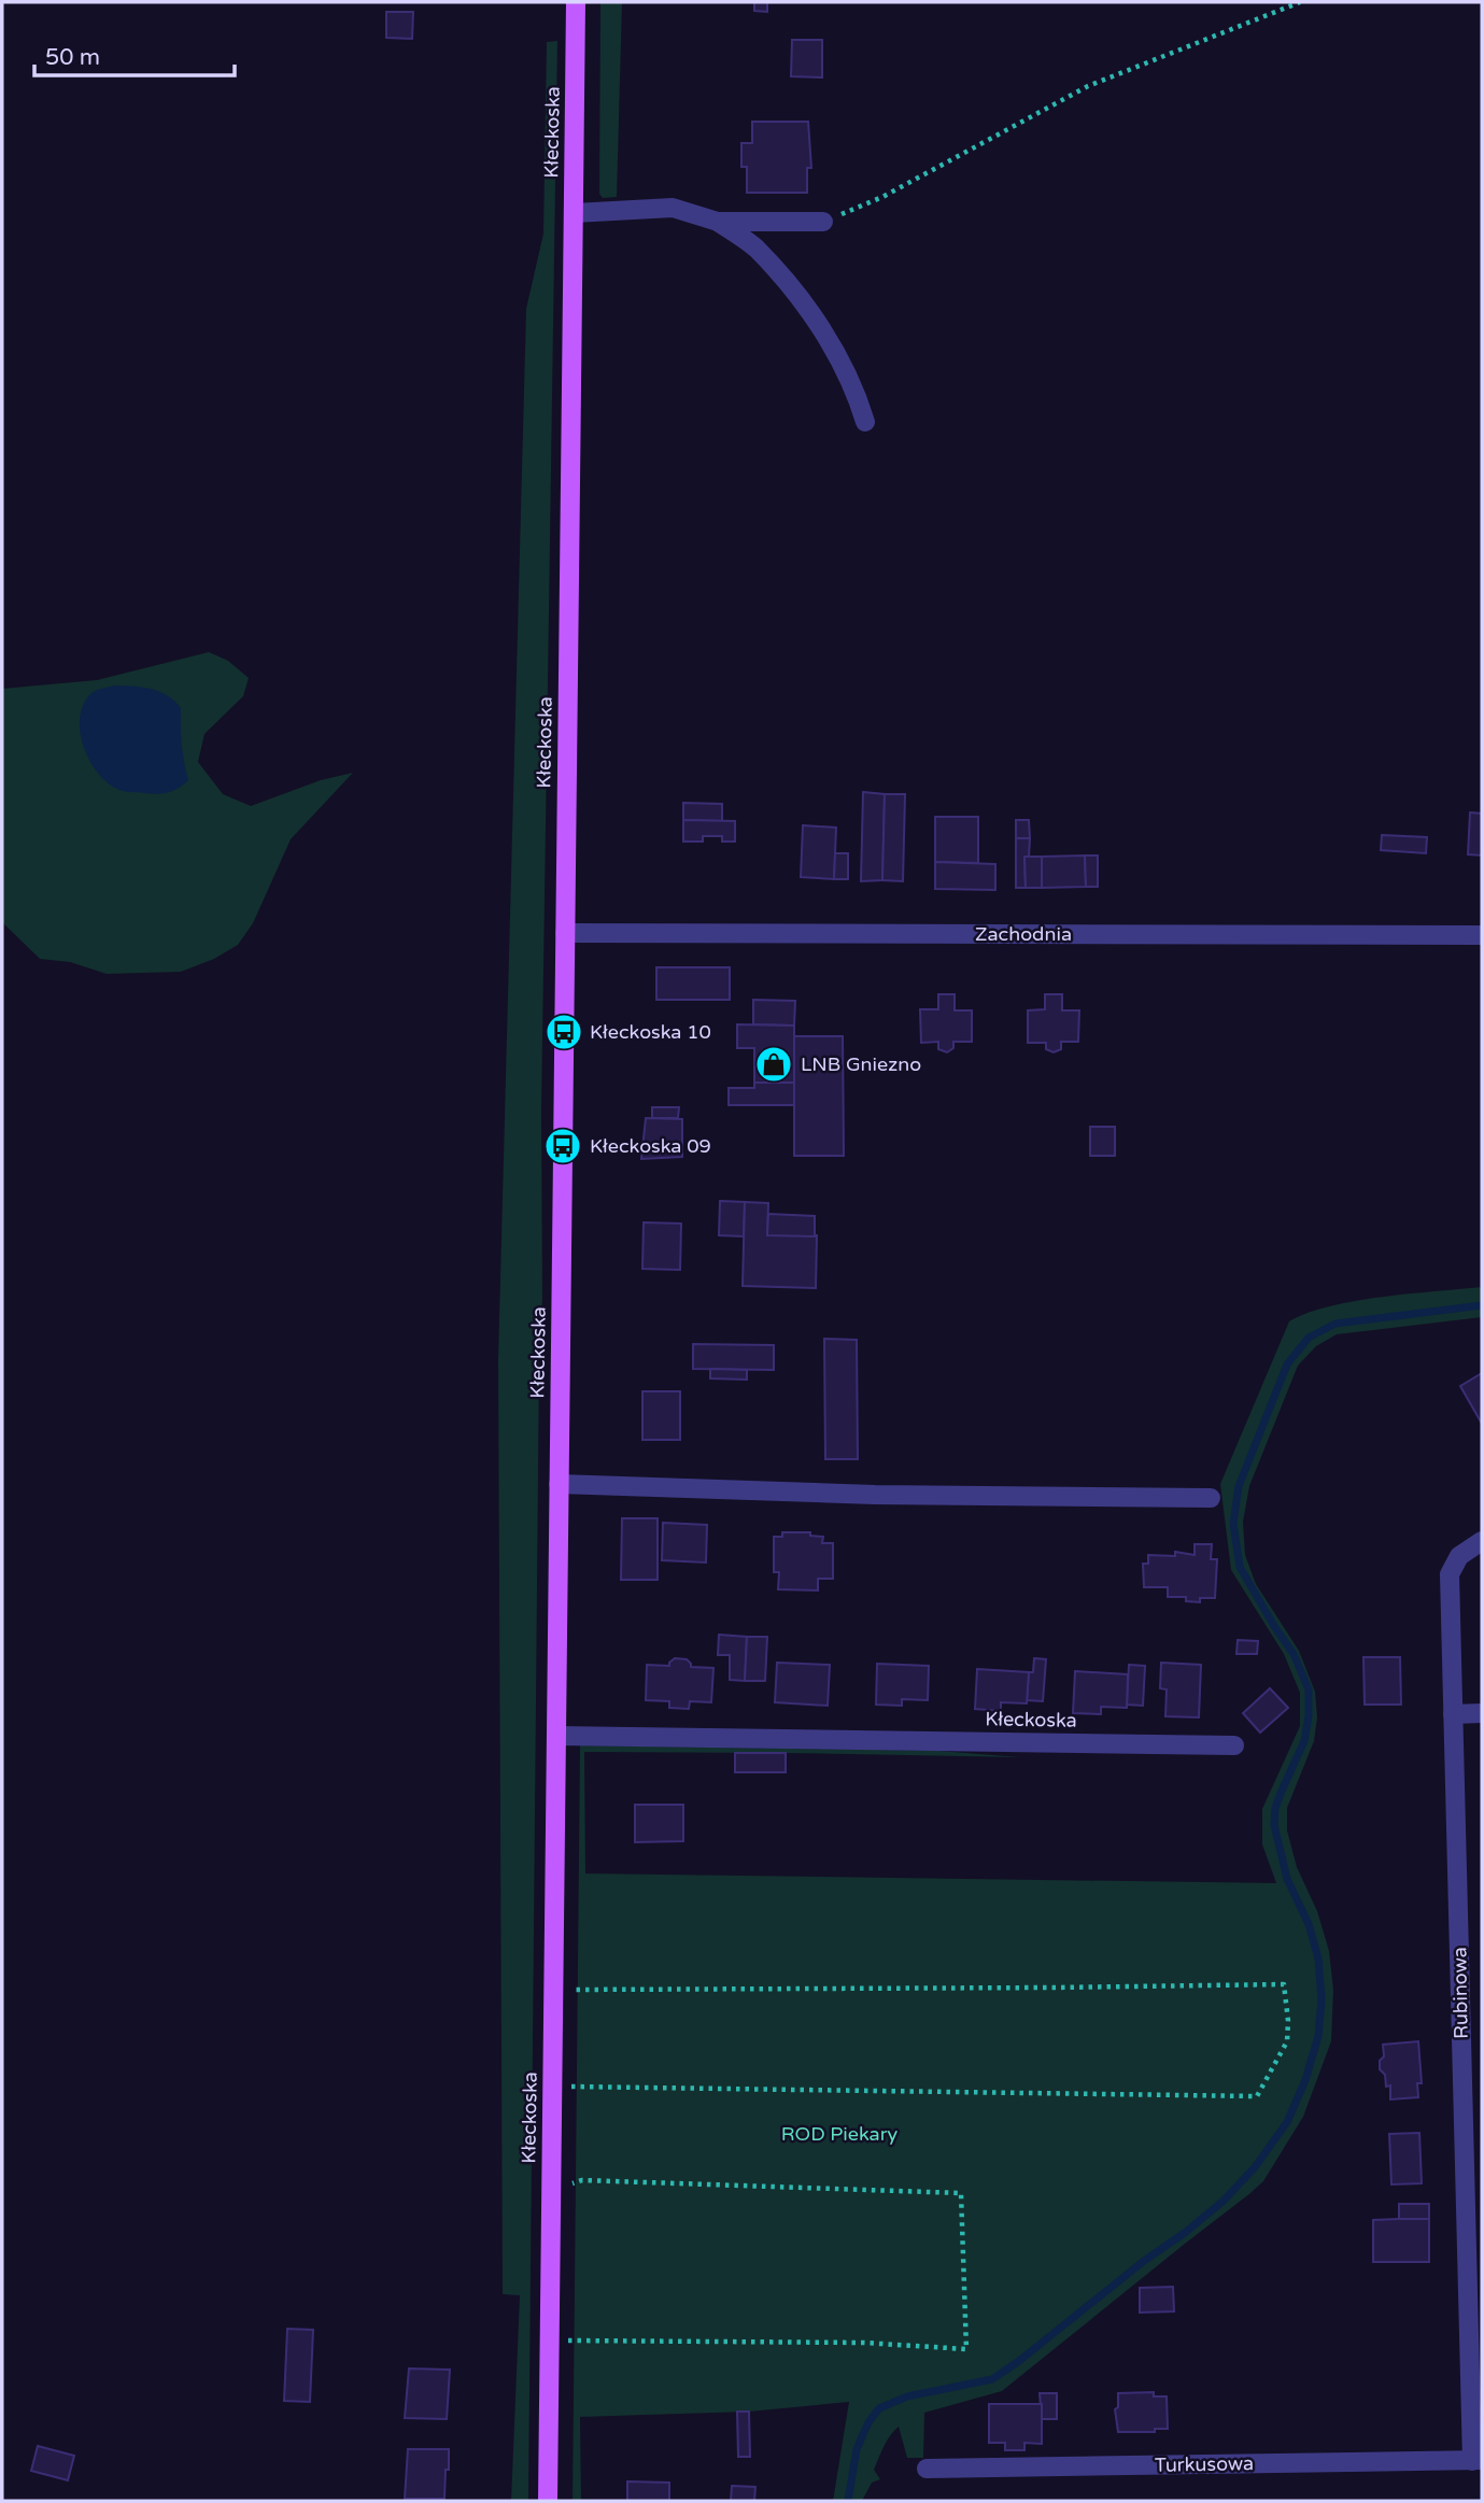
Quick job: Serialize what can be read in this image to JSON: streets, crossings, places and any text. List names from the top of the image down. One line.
{"streets":{"main road":["Kłeckoska"],"street":["Zachodnia","Rubinowa","Turkusowa"]},"crossings":[["Kłeckoska","Zachodnia"],["Rubinowa","Turkusowa"]],"parks":["ROD Piekary"],"places":{"bus stop":["Kłeckoska 10","Kłeckoska 09"],"shop":["LNB Gniezno"]},"scale_bar":"50 m"}
